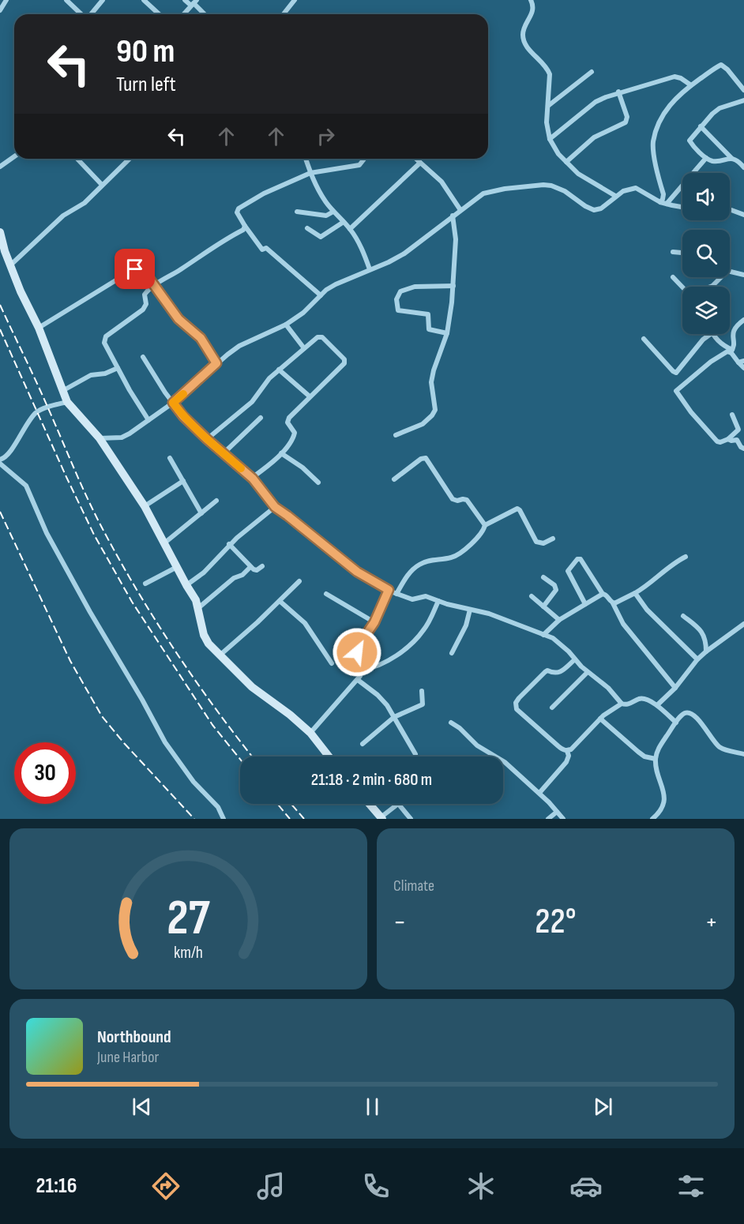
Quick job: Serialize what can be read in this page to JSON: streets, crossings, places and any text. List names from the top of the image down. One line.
{"page":{"turn":["90 m","Turn left"],"limit":"30","trip":"21:18 · 2 min · 680 m","tile":"Climate","heat":["−","22°","+"],"song":["Northbound","June Harbor"],"tabs":"21:16","gauge":["27","km/h"]}}
